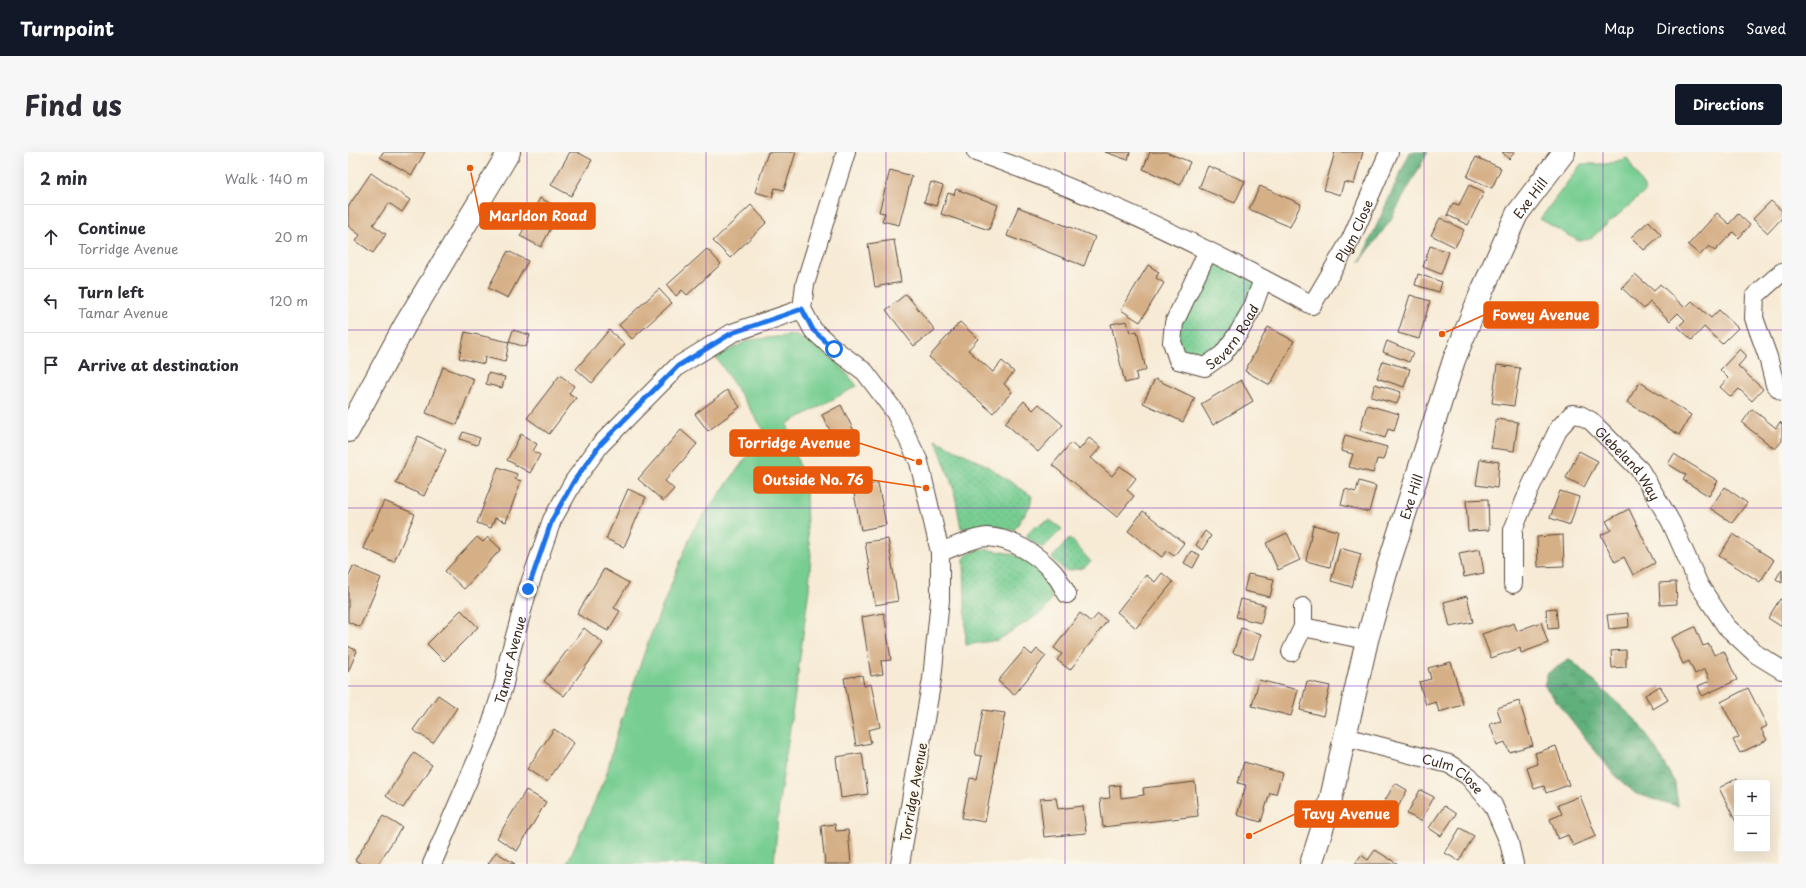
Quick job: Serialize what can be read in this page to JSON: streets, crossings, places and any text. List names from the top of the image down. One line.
{"streets":{"street":["Exe Hill","Plym Close","Severn Road","Glebeland Way","Tamar Avenue","Culm Close","Torridge Avenue"]},"crossings":[["Exe Hill","Culm Close"],["Plym Close","Severn Road"],["Tamar Avenue","Torridge Avenue"]],"places":["Marldon Road","Fowey Avenue","Torridge Avenue","Outside No. 76","Tavy Avenue"],"page":{"header":"Turnpoint","nav":["Map","Directions","Saved"],"title":"Find us","buttons":"Directions","heading":["2 min","Walk · 140 m"],"list":[["Continue","Torridge Avenue","20 m"],["Turn left","Tamar Avenue","120 m"],"Arrive at destination"],"map_buttons":["+","−"]}}
